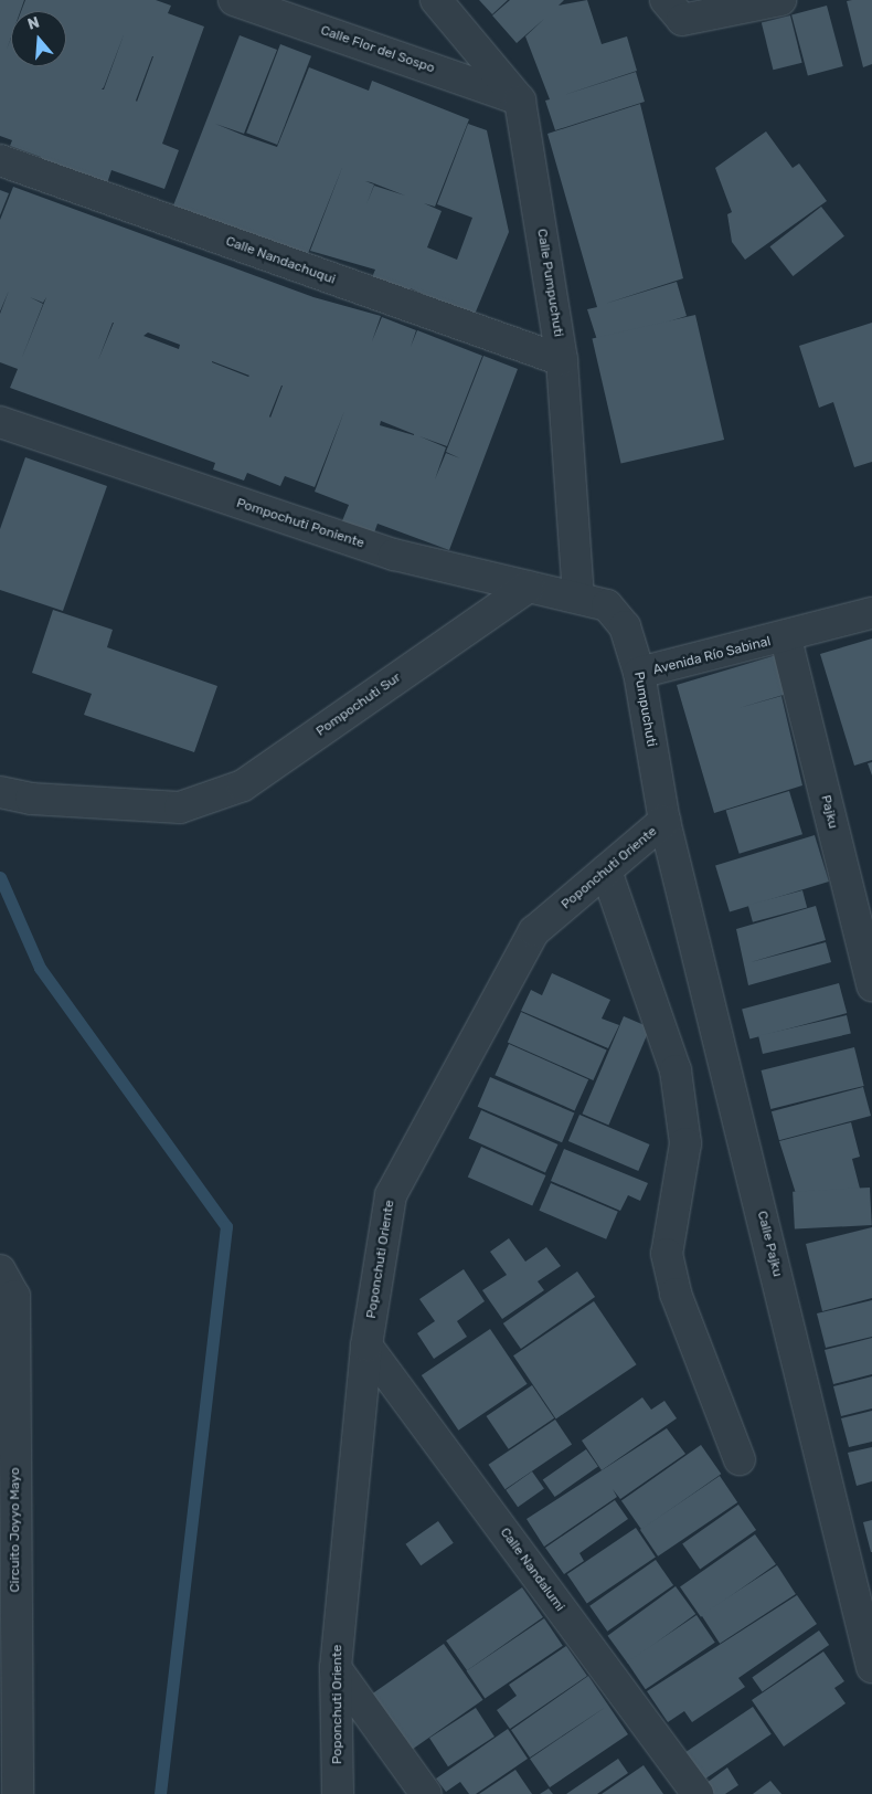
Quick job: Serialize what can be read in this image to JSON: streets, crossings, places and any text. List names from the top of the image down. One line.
{"streets":{"street":["Calle Flor del Sospo","Calle Nandachuqui","Calle Pumpuchuti","Pompochuti Poniente","Avenida Río Sabinal","Pompochuti Sur","Pumpuchuti","Pajku","Poponchuti Oriente","Calle Pajku","Circuito Joyyo Mayo","Calle Nandalumi"]},"crossings":[["Calle Flor del Sospo","Calle Pumpuchuti"],["Calle Nandachuqui","Calle Pumpuchuti"],["Calle Pumpuchuti","Pompochuti Poniente"],["Pompochuti Poniente","Pompochuti Sur"],["Pompochuti Poniente","Pumpuchuti"],["Avenida Río Sabinal","Pumpuchuti"],["Avenida Río Sabinal","Pajku"],["Pumpuchuti","Poponchuti Oriente"],["Pumpuchuti","Calle Pajku"],["Poponchuti Oriente","Calle Pajku"],["Poponchuti Oriente","Calle Nandalumi"]],"north":"top"}
